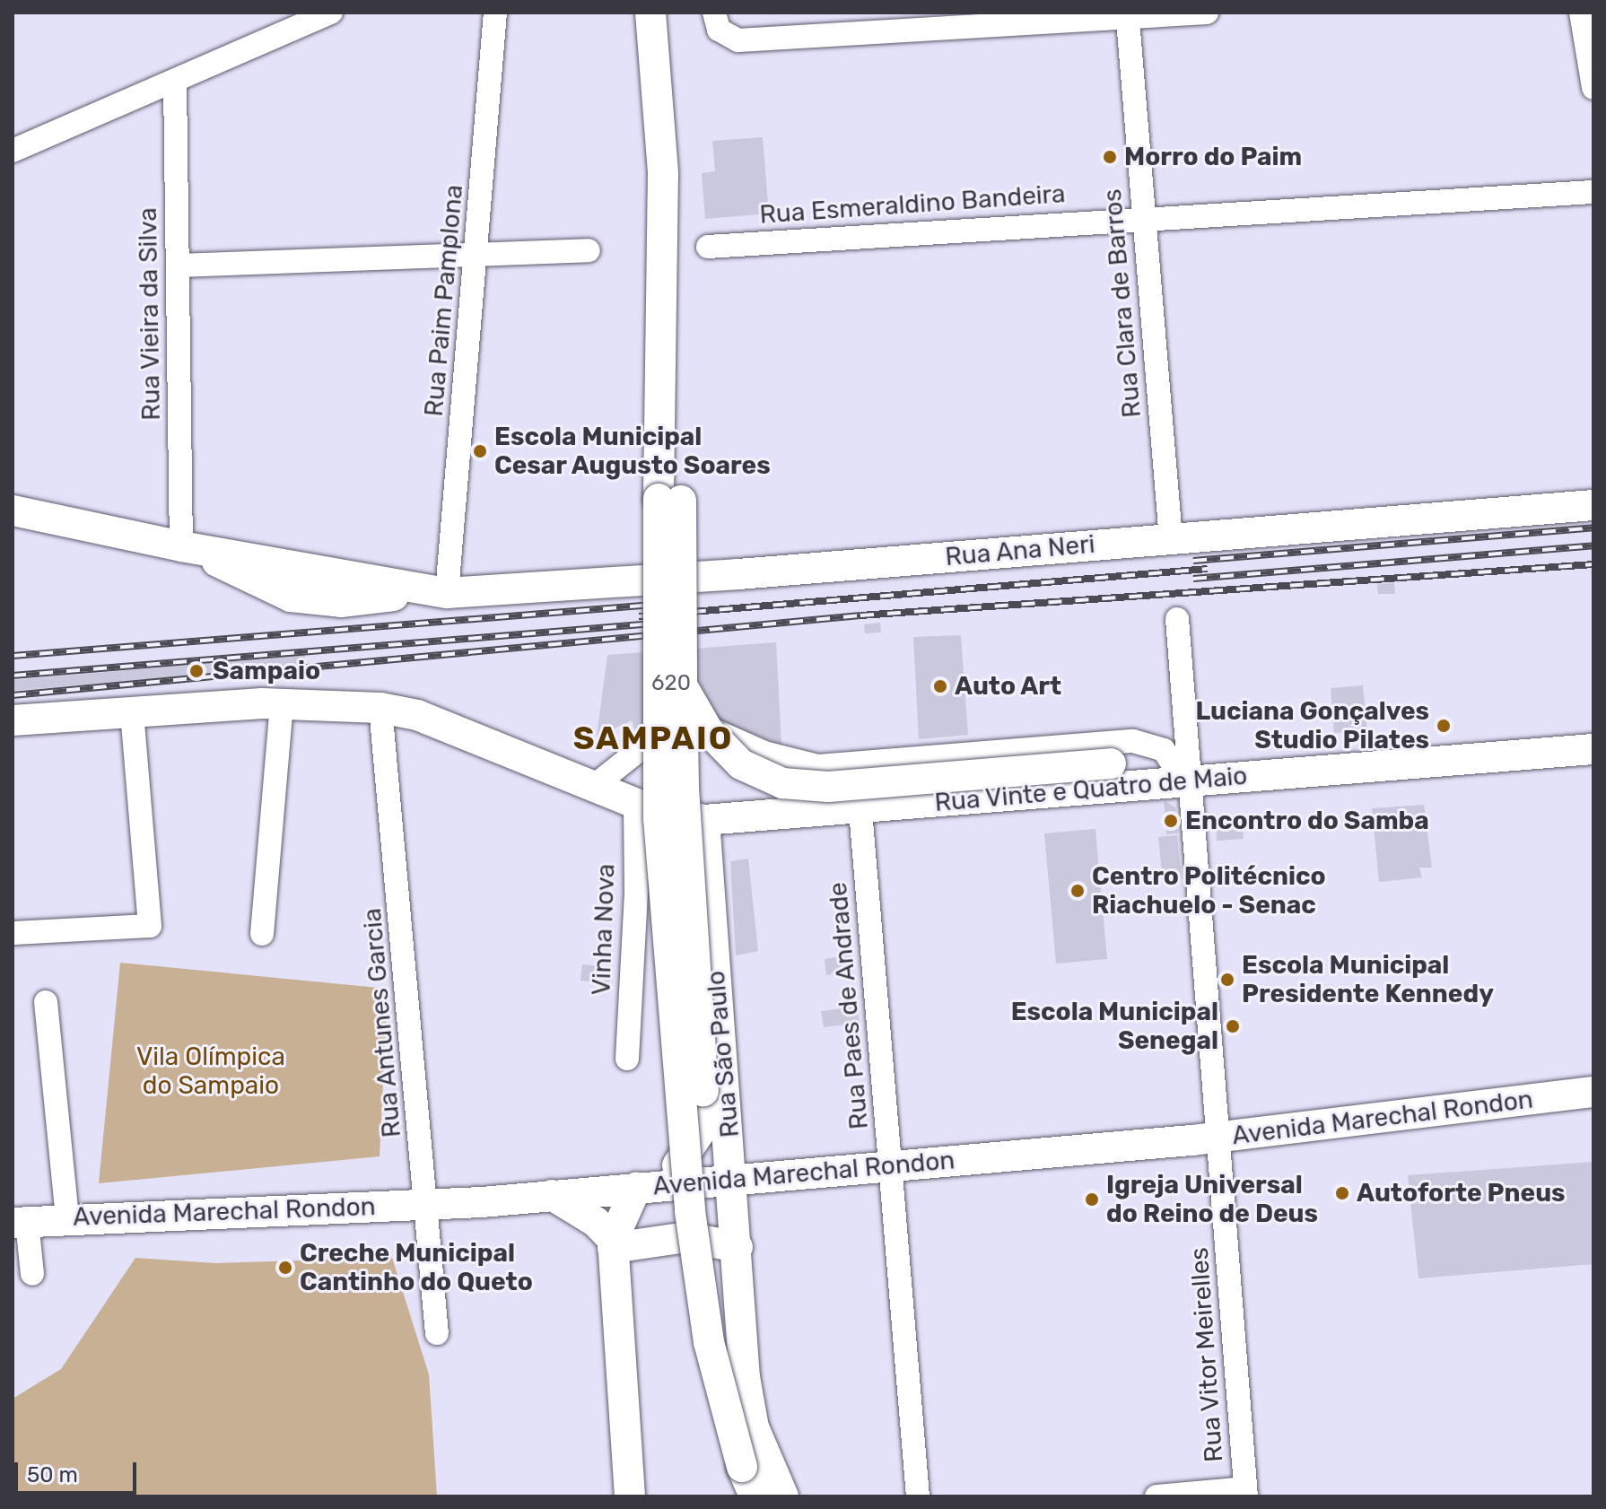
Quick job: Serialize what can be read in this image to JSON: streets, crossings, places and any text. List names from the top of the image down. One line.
{"streets":{"main road":["Rua Ana Neri","Rua Vinte e Quatro de Maio","Rua São Paulo","Avenida Marechal Rondon"],"street":["Rua Esmeraldino Bandeira","Rua Paim Pamplona","Rua Clara de Barros","Rua Vieira da Silva","Vinha Nova","Rua Paes de Andrade","Rua Antunes Garcia","Rua Vitor Meirelles"]},"crossings":[["Rua Esmeraldino Bandeira","Rua Clara de Barros"],["Rua Paim Pamplona","Rua Ana Neri"],["Rua Clara de Barros","Rua Ana Neri"],["Rua Vieira da Silva","Rua Ana Neri"],["Rua Vinte e Quatro de Maio","Vinha Nova"],["Rua Vinte e Quatro de Maio","Rua Paes de Andrade"],["Rua Vinte e Quatro de Maio","Rua Antunes Garcia"],["Rua Vinte e Quatro de Maio","Rua São Paulo"],["Rua Vinte e Quatro de Maio","Rua Vitor Meirelles"],["Rua Paes de Andrade","Avenida Marechal Rondon"],["Rua Antunes Garcia","Avenida Marechal Rondon"],["Rua São Paulo","Avenida Marechal Rondon"],["Avenida Marechal Rondon","Rua Vitor Meirelles"]],"districts":["SAMPAIO"],"parks":["Vila Olímpica do Sampaio"],"places":["Morro do Paim","Escola Municipal Cesar Augusto Soares","Sampaio","Auto Art","Luciana Gonçalves Studio Pilates","Encontro do Samba","Centro Politécnico Riachuelo - Senac","Escola Municipal Presidente Kennedy","Escola Municipal Senegal","Autoforte Pneus","Igreja Universal do Reino de Deus","Creche Municipal Cantinho do Queto"],"house_numbers":["620"],"scale_bar":"50 m"}
